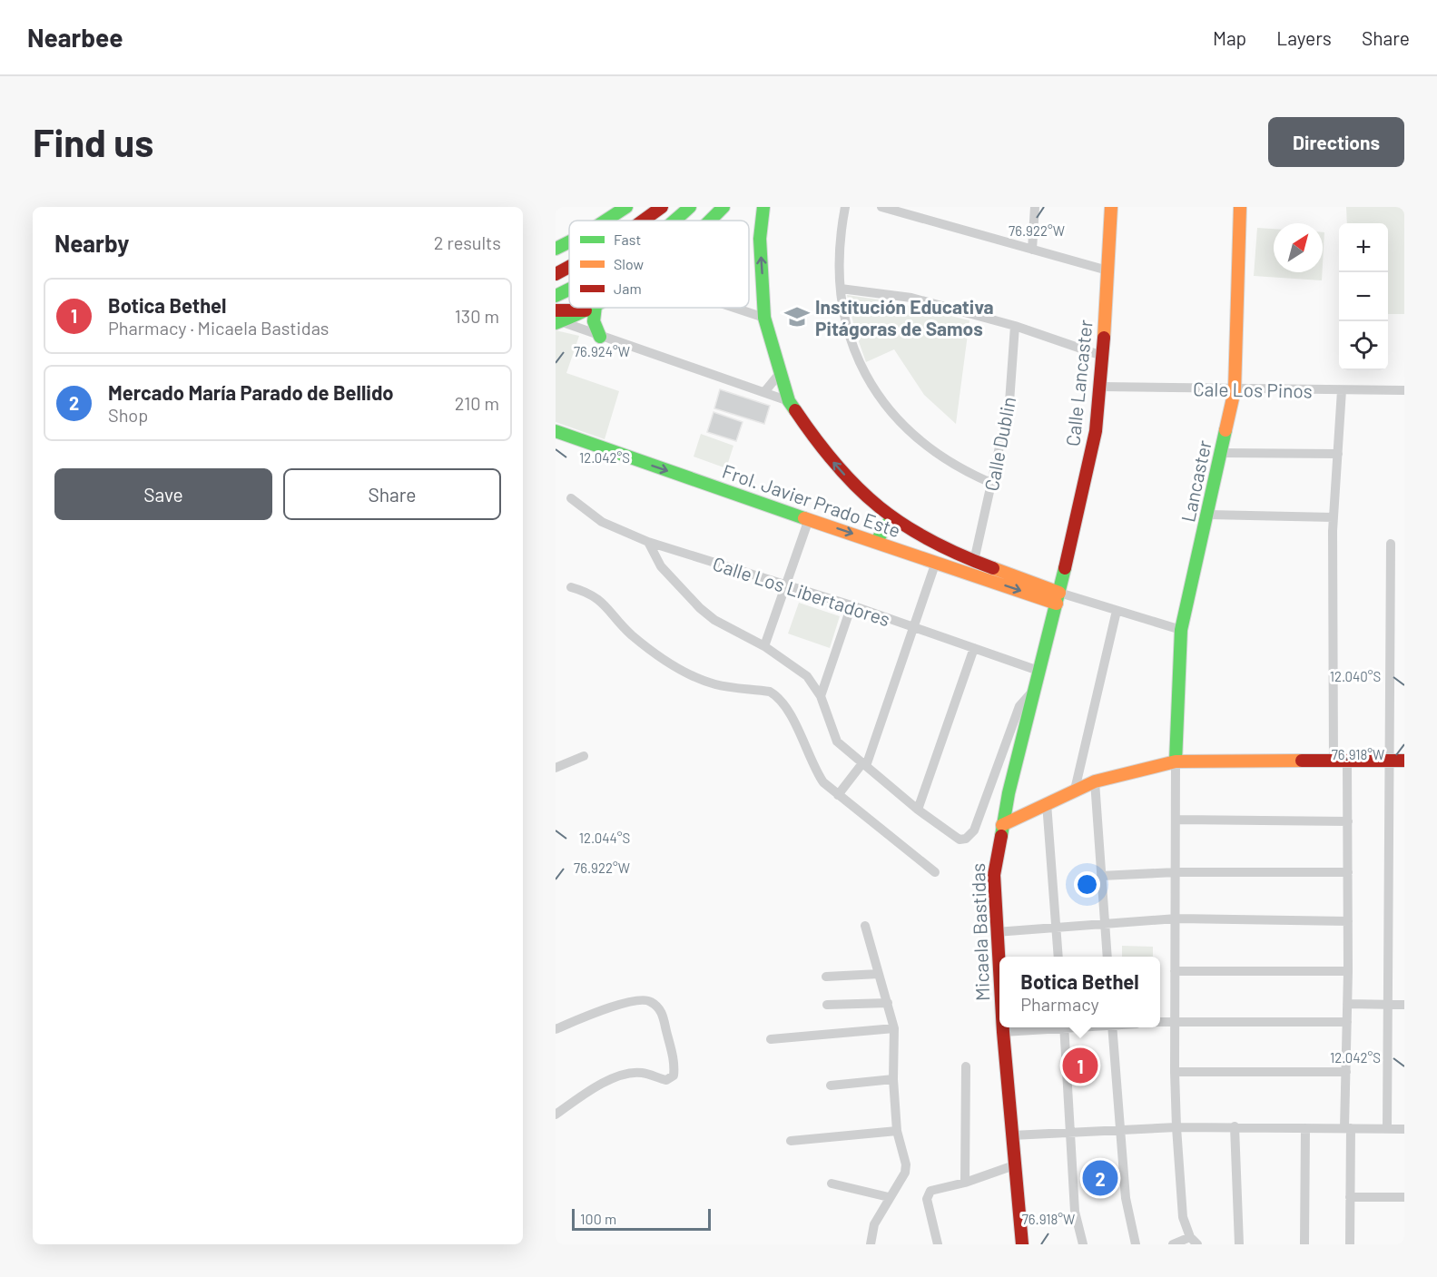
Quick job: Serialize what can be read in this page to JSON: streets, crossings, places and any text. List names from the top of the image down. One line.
{"streets":{"street":["Calle Lancaster","Cale Los Pinos","Calle Dublin","Lancaster","Frol. Javier Prado Este","Calle Los Libertadores","Micaela Bastidas"]},"crossings":[["Calle Lancaster","Cale Los Pinos"],["Calle Lancaster","Frol. Javier Prado Este"],["Calle Lancaster","Micaela Bastidas"],["Cale Los Pinos","Lancaster"],["Frol. Javier Prado Este","Micaela Bastidas"],["Calle Los Libertadores","Micaela Bastidas"]],"places":{"school or university":["Institución Educativa Pitágoras de Samos"]},"legend":["Fast","Slow","Jam"],"scale_bar":"100 m","north":"top right","page":{"header":"Nearbee","nav":["Map","Layers","Share"],"buttons":["Directions",["Save","Share"]],"title":"Find us","heading":["Nearby","2 results"],"map_buttons":["+","−"],"list":[{"mark":"1","name":"Botica Bethel","note":"Pharmacy · Micaela Bastidas","value":"130 m"},{"mark":"2","name":"Mercado María Parado de Bellido","note":"Shop","value":"210 m"}],"popup":["Botica Bethel","Pharmacy"],"pins":["1","2"],"scale":"100 m"},"coordinates":["76.922°W","76.924°W","12.042°S","12.040°S","76.918°W","12.044°S"]}
